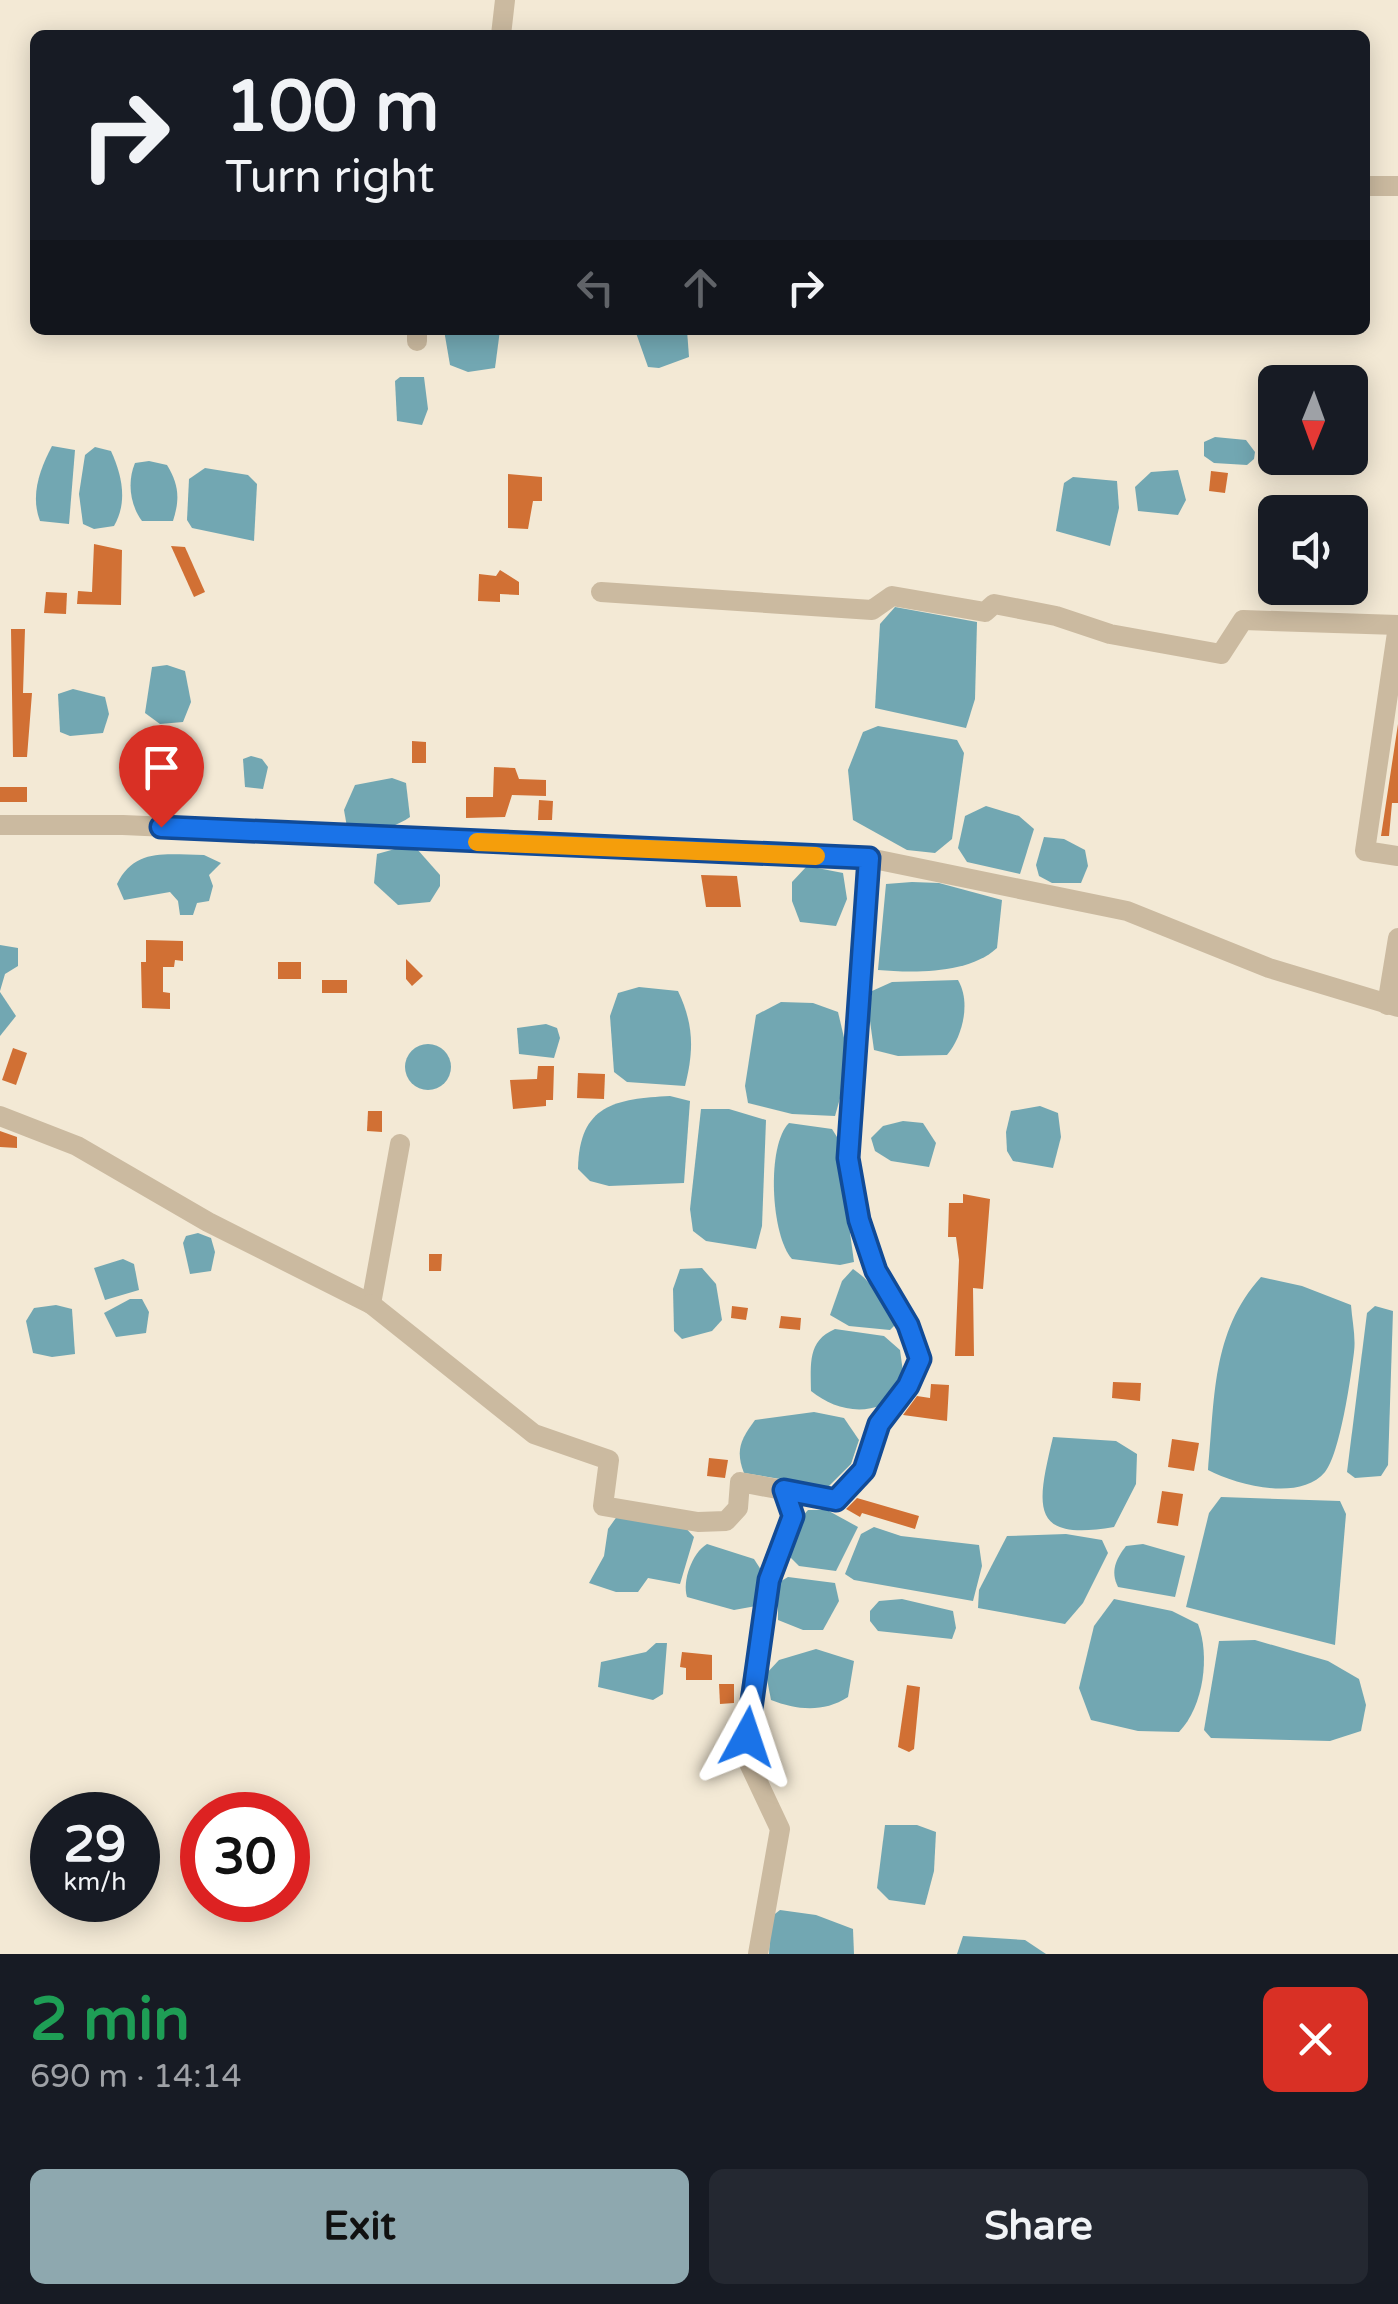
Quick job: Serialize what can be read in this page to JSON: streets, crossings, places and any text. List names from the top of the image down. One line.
{"north":"bottom","page":{"turn":["100 m","Turn right"],"speed":"29 km/h","limit":"30","heading":["2 min","690 m · 14:14"],"buttons":["Exit","Share"]}}
